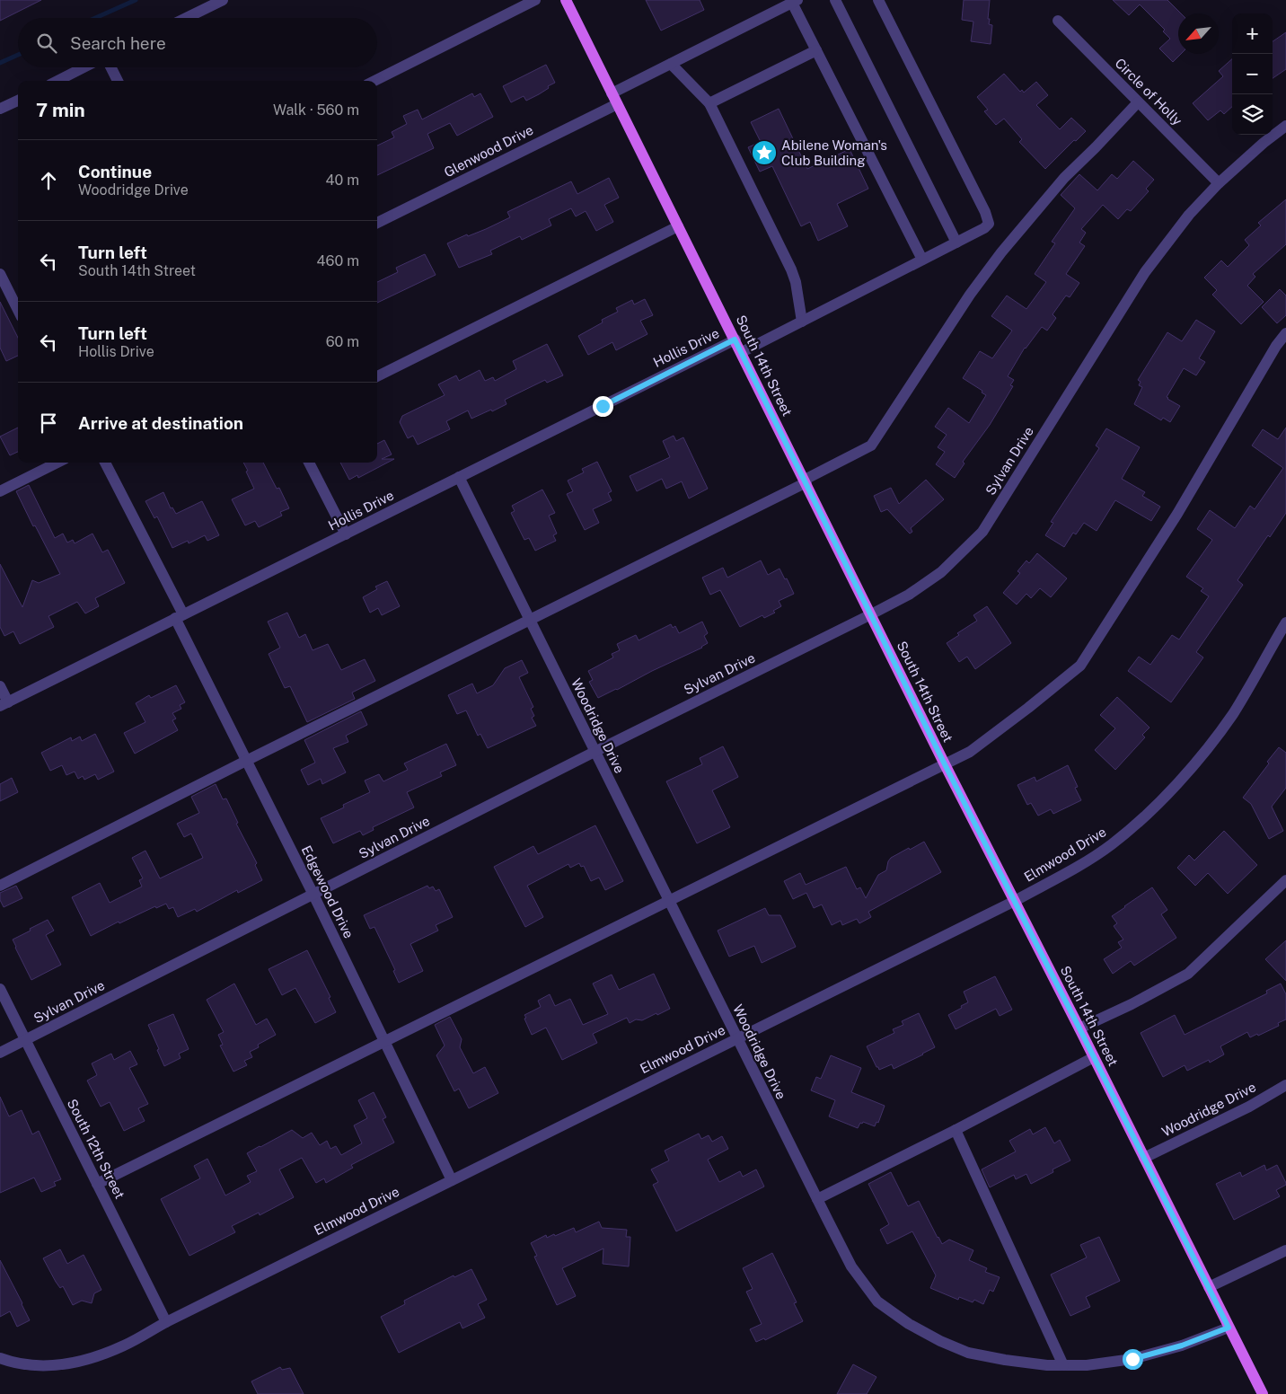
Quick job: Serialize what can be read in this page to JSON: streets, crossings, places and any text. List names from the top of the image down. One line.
{"streets":{"main road":["South 14th Street"],"street":["Circle of Holly","Glenwood Drive","Hollis Drive","Sylvan Drive","Woodridge Drive","Elmwood Drive","Edgewood Drive","South 12th Street"]},"crossings":[["Circle of Holly","Sylvan Drive"],["Glenwood Drive","South 14th Street"],["Hollis Drive","South 14th Street"],["Hollis Drive","Woodridge Drive"],["Hollis Drive","Edgewood Drive"],["South 14th Street","Sylvan Drive"],["South 14th Street","Woodridge Drive"],["South 14th Street","Elmwood Drive"],["Sylvan Drive","Woodridge Drive"],["Sylvan Drive","Edgewood Drive"],["Sylvan Drive","South 12th Street"],["Woodridge Drive","Elmwood Drive"],["Elmwood Drive","Edgewood Drive"],["Elmwood Drive","South 12th Street"]],"places":{"place":["Abilene Woman's Club Building"]},"north":"bottom left","page":{"map_buttons":["+","−"],"search":"Search here","heading":["7 min","Walk · 560 m"],"list":[["Continue","Woodridge Drive","40 m"],["Turn left","South 14th Street","460 m"],["Turn left","Hollis Drive","60 m"],"Arrive at destination"]}}
